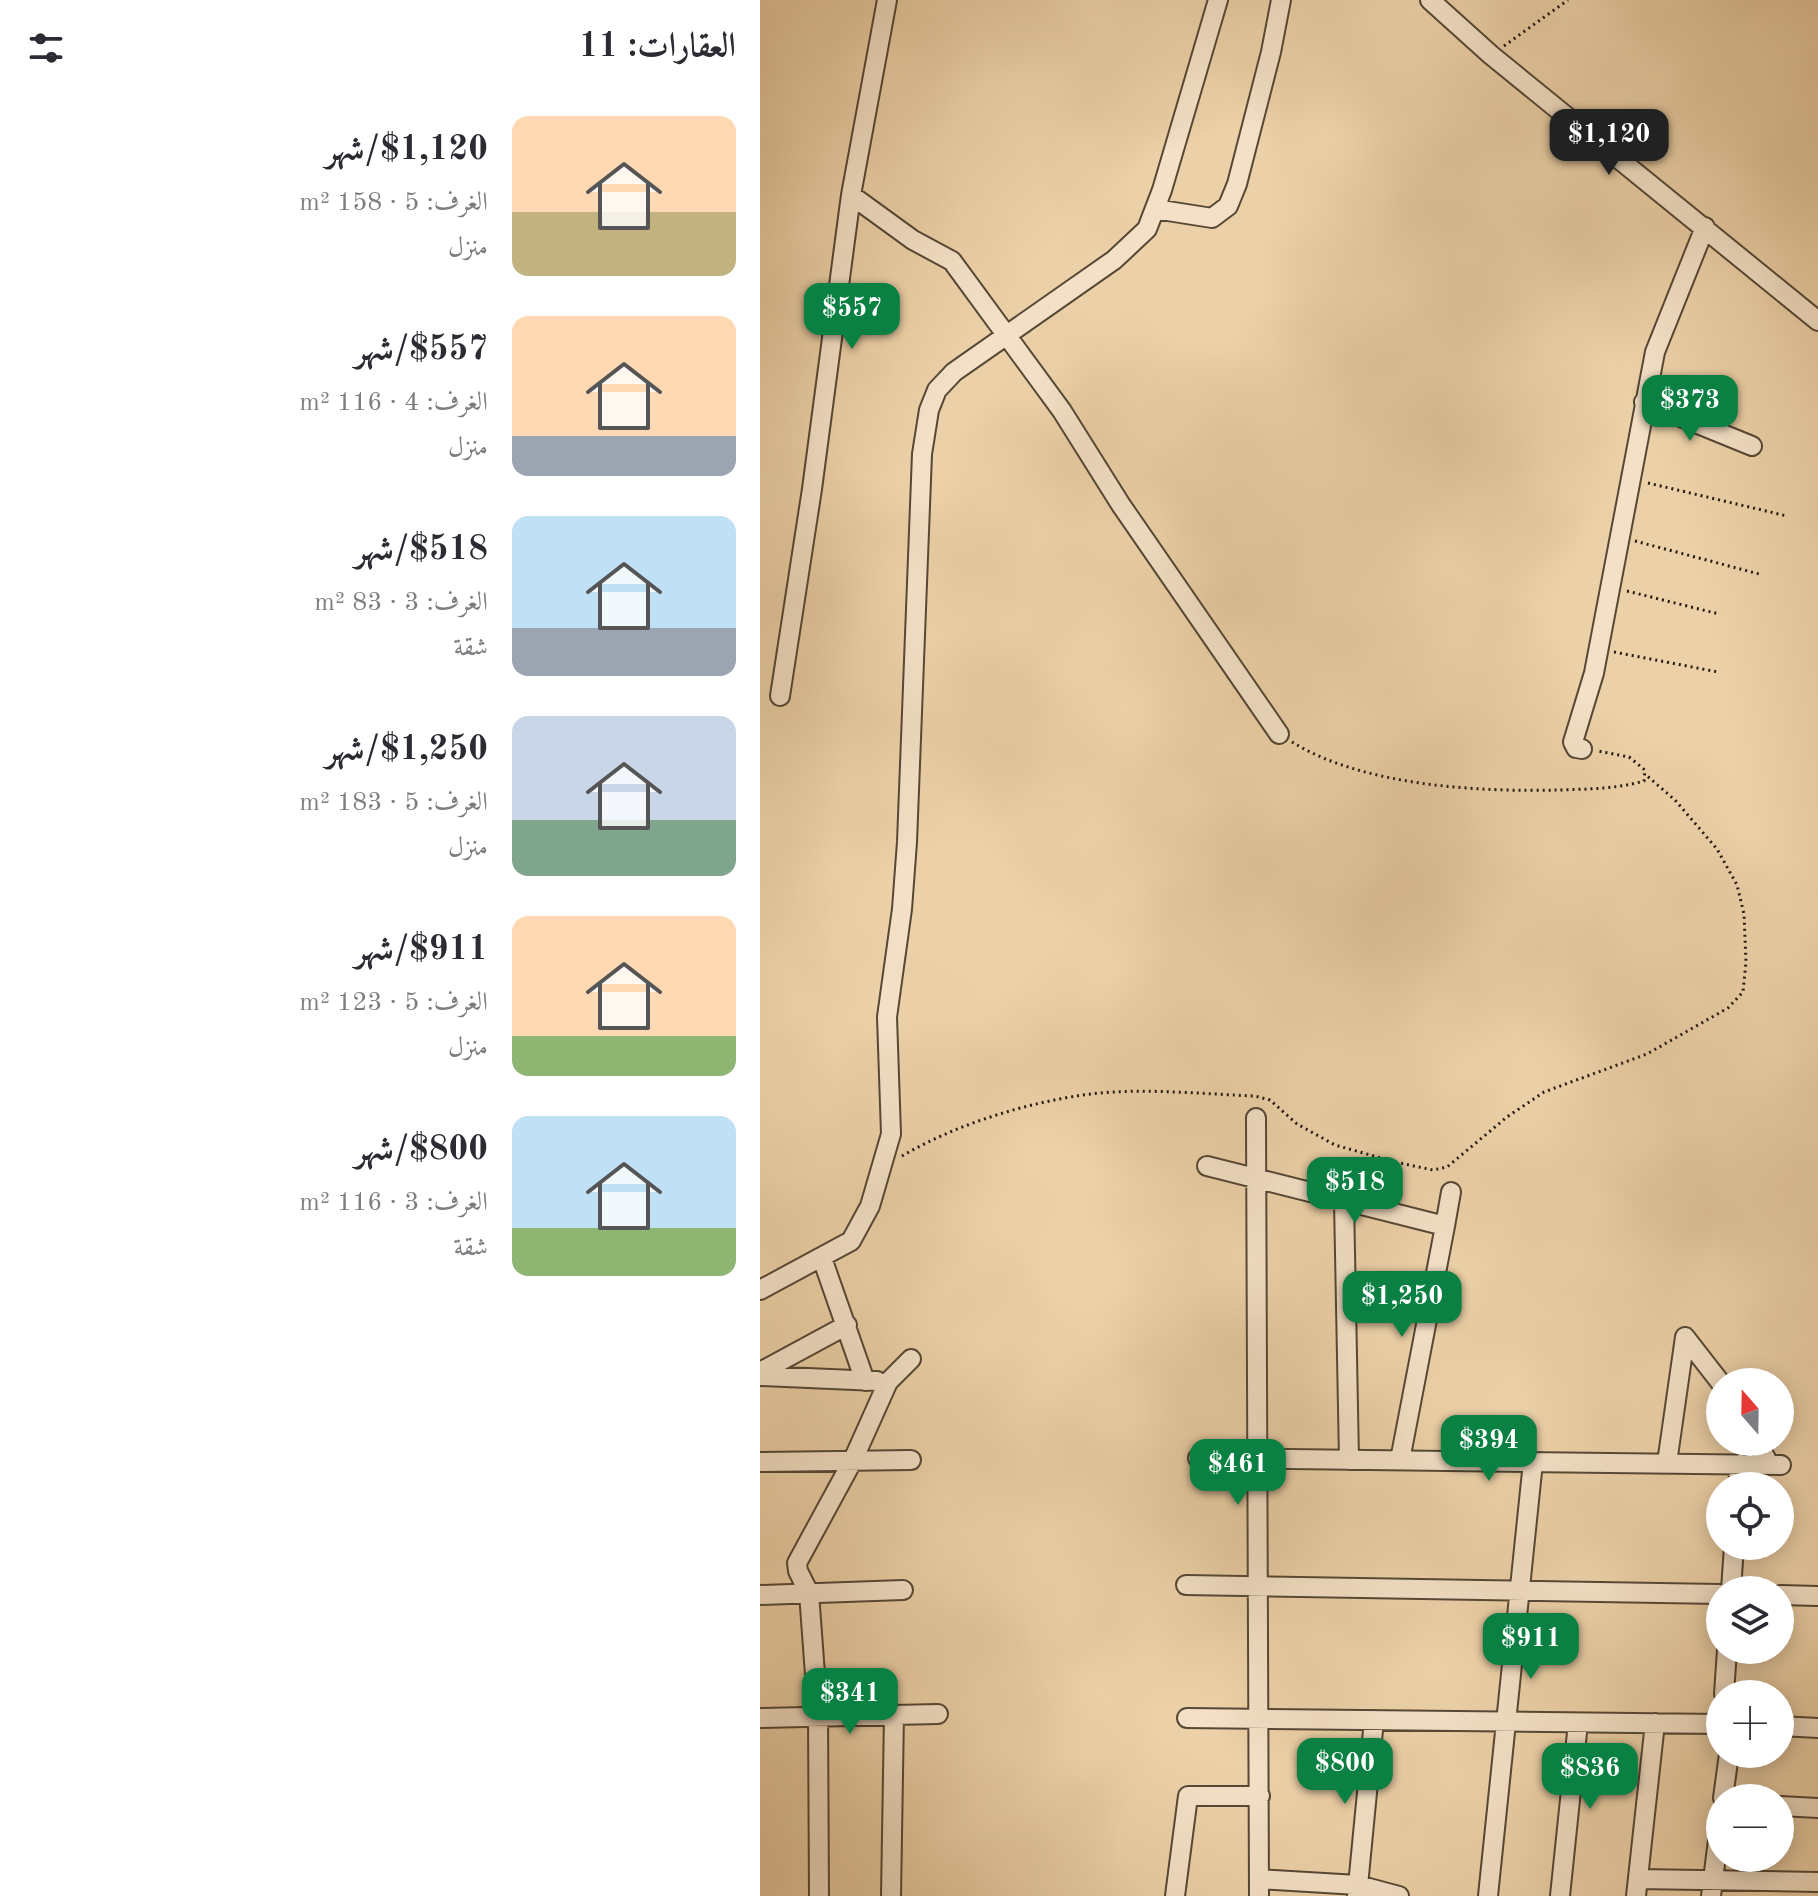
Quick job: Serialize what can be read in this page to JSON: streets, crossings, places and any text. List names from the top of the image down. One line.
{"north":"top","page":{"heading":"العقارات: 11","list":[{"name":"$1,120/شهر","note":"الغرف: 5 · 158 m² · منزل"},{"name":"$557/شهر","note":"الغرف: 4 · 116 m² · منزل"},{"name":"$518/شهر","note":"الغرف: 3 · 83 m² · شقة"},{"name":"$1,250/شهر","note":"الغرف: 5 · 183 m² · منزل"},{"name":"$911/شهر","note":"الغرف: 5 · 123 m² · منزل"},{"name":"$800/شهر","note":"الغرف: 3 · 116 m² · شقة"}],"price":["$1,120","$557","$373","$518","$1,250","$394","$461","$911","$341","$800","$836"],"map_buttons":["+","−"]}}
